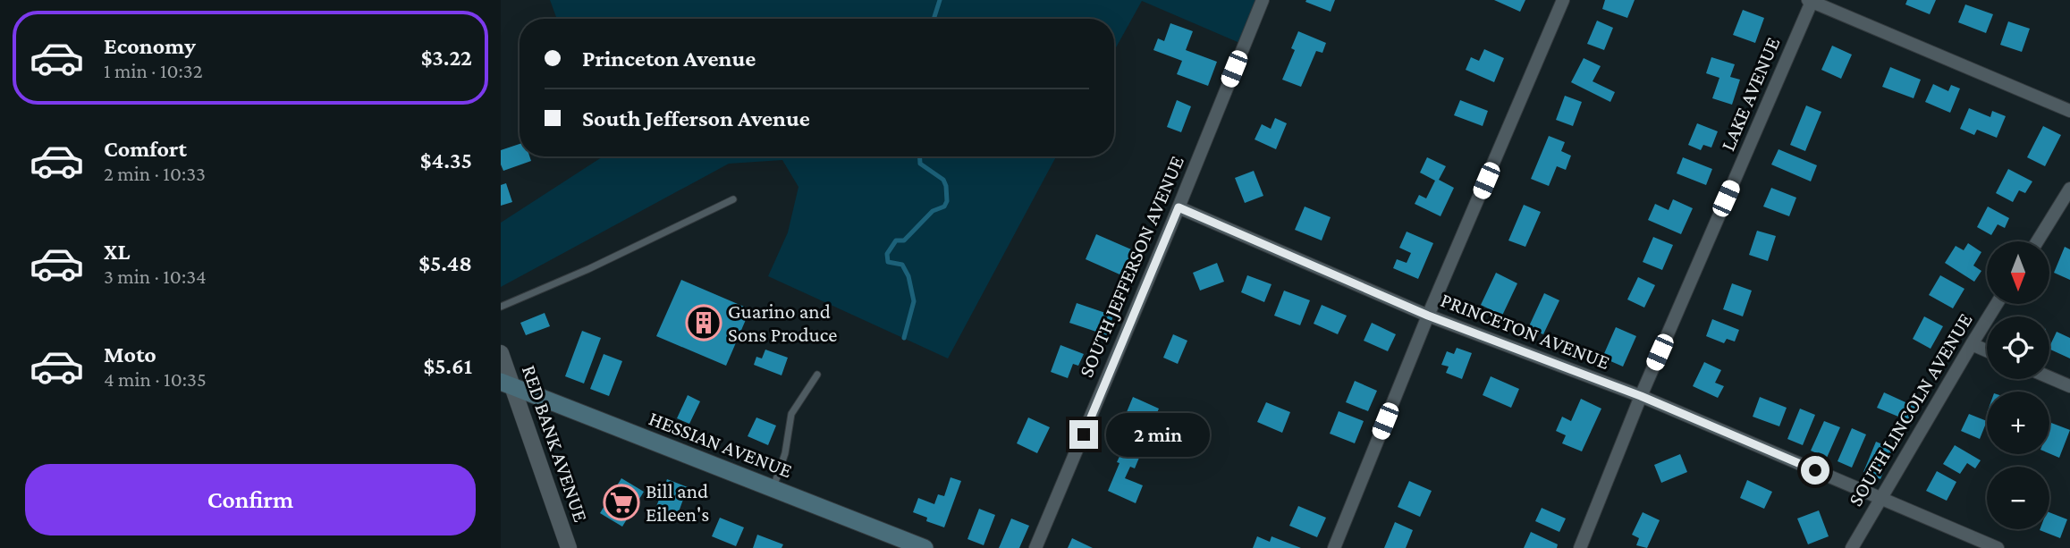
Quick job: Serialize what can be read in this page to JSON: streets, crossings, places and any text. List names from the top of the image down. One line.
{"streets":{"main road":["HESSIAN AVENUE"],"street":["LAKE AVENUE","SOUTH JEFFERSON AVENUE","PRINCETON AVENUE","SOUTH LINCOLN AVENUE","RED BANK AVENUE"]},"crossings":[["LAKE AVENUE","PRINCETON AVENUE"],["SOUTH JEFFERSON AVENUE","PRINCETON AVENUE"],["PRINCETON AVENUE","SOUTH LINCOLN AVENUE"],["RED BANK AVENUE","HESSIAN AVENUE"]],"places":{"building":["Guarino and Sons Produce"],"supermarket":["Bill and Eileen's"]},"north":"bottom","page":{"list":[{"name":"Economy","note":"1 min · 10:32","value":"$3.22"},{"name":"Comfort","note":"2 min · 10:33","value":"$4.35"},{"name":"XL","note":"3 min · 10:34","value":"$5.48"},{"name":"Moto","note":"4 min · 10:35","value":"$5.61"}],"banner":["Princeton Avenue","South Jefferson Avenue"],"map_buttons":["+","−"],"bubble":"2 min","buttons":"Confirm"}}
